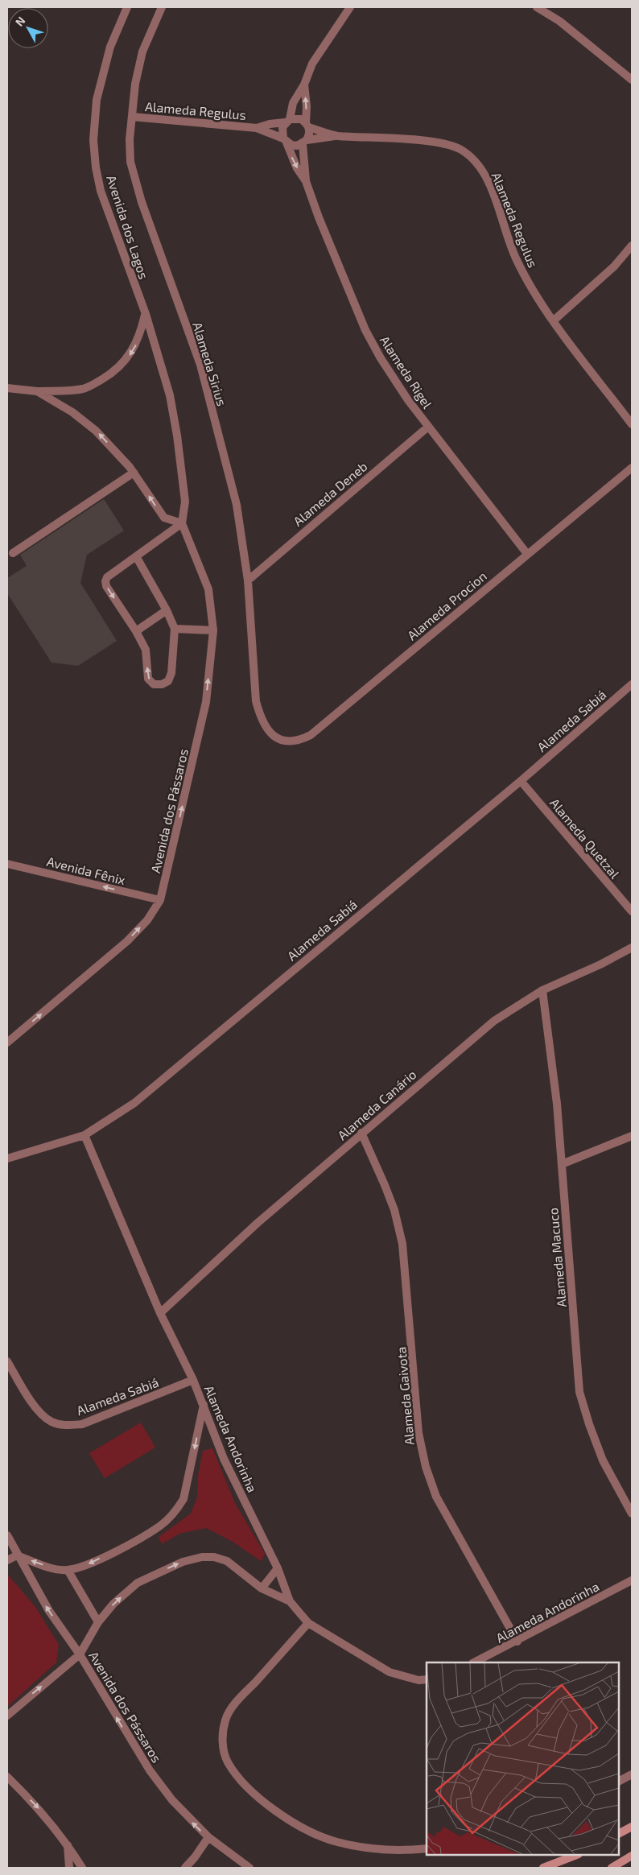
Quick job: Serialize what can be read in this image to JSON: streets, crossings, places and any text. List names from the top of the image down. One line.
{"streets":{"street":["Alameda Regulus","Avenida dos Lagos","Alameda Sirius","Alameda Rigel","Alameda Deneb","Alameda Procion","Alameda Sabiá","Avenida dos Pássaros","Alameda Quetzal","Avenida Fênix","Alameda Canário","Alameda Macuco","Alameda Gaivota","Alameda Andorinha"]},"crossings":[["Alameda Regulus","Alameda Sirius"],["Alameda Regulus","Alameda Rigel"],["Alameda Sirius","Alameda Deneb"],["Alameda Sirius","Alameda Procion"],["Alameda Rigel","Alameda Deneb"],["Alameda Rigel","Alameda Procion"],["Alameda Sabiá","Alameda Quetzal"],["Alameda Sabiá","Alameda Andorinha"],["Avenida dos Pássaros","Avenida Fênix"],["Alameda Canário","Alameda Macuco"],["Alameda Canário","Alameda Gaivota"],["Alameda Canário","Alameda Andorinha"],["Alameda Gaivota","Alameda Andorinha"]],"one_way":["Avenida dos Pássaros","Avenida Fênix"],"north":"top left"}
